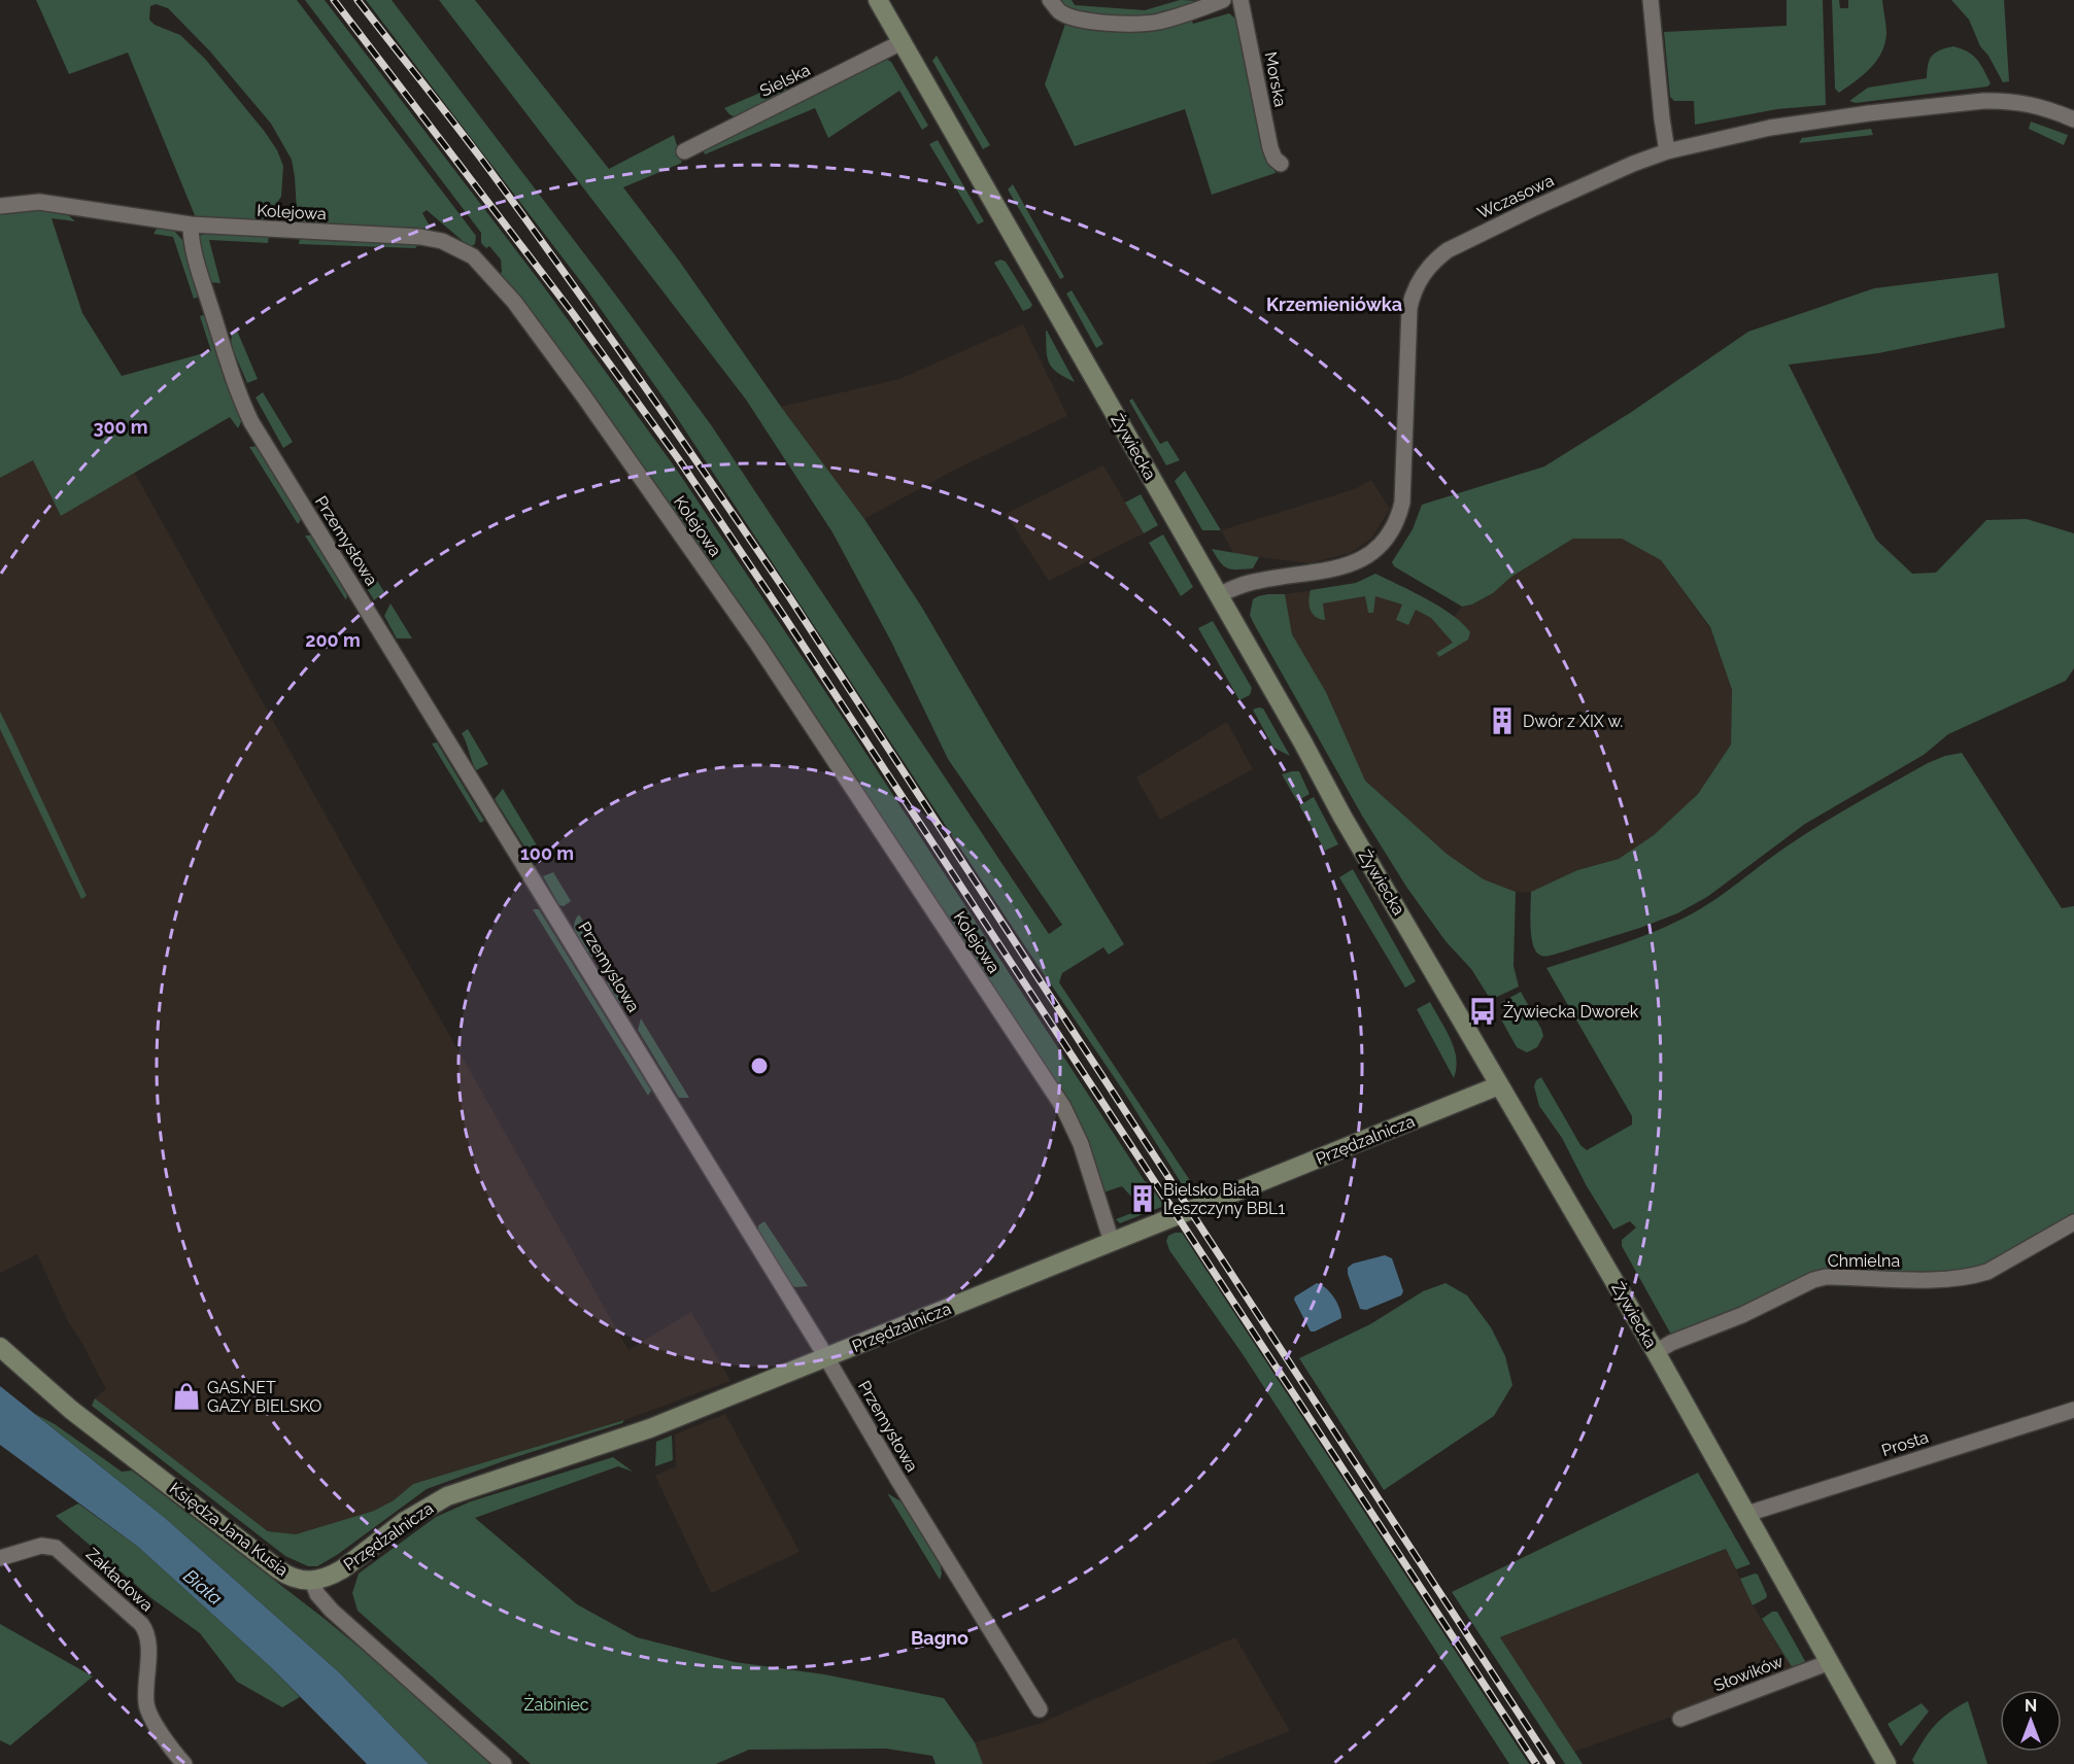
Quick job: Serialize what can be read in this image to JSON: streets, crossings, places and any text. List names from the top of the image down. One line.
{"streets":{"main road":["Żywiecka","Przędzalnicza","Księdza Jana Kusia"],"street":["Morska","Sielska","Wczasowa","Kolejowa","Przemysłowa","Chmielna","Prosta","Zakładowa","Słowików"]},"crossings":[["Sielska","Żywiecka"],["Wczasowa","Żywiecka"],["Kolejowa","Przemysłowa"],["Kolejowa","Przędzalnicza"],["Żywiecka","Przędzalnicza"],["Żywiecka","Chmielna"],["Żywiecka","Prosta"],["Żywiecka","Słowików"],["Przemysłowa","Przędzalnicza"],["Przędzalnicza","Księdza Jana Kusia"]],"districts":["Krzemieniówka","Bagno"],"water":["Biała"],"parks":["Żabiniec"],"places":{"building":["Dwór z XIX w.","Bielsko Biała Leszczyny BBL1"],"bus stop":["Żywiecka Dworek"],"shop":["GAS.NET GAZY BIELSKO"]},"north":"top","rings":["300 m","200 m","100 m"]}
